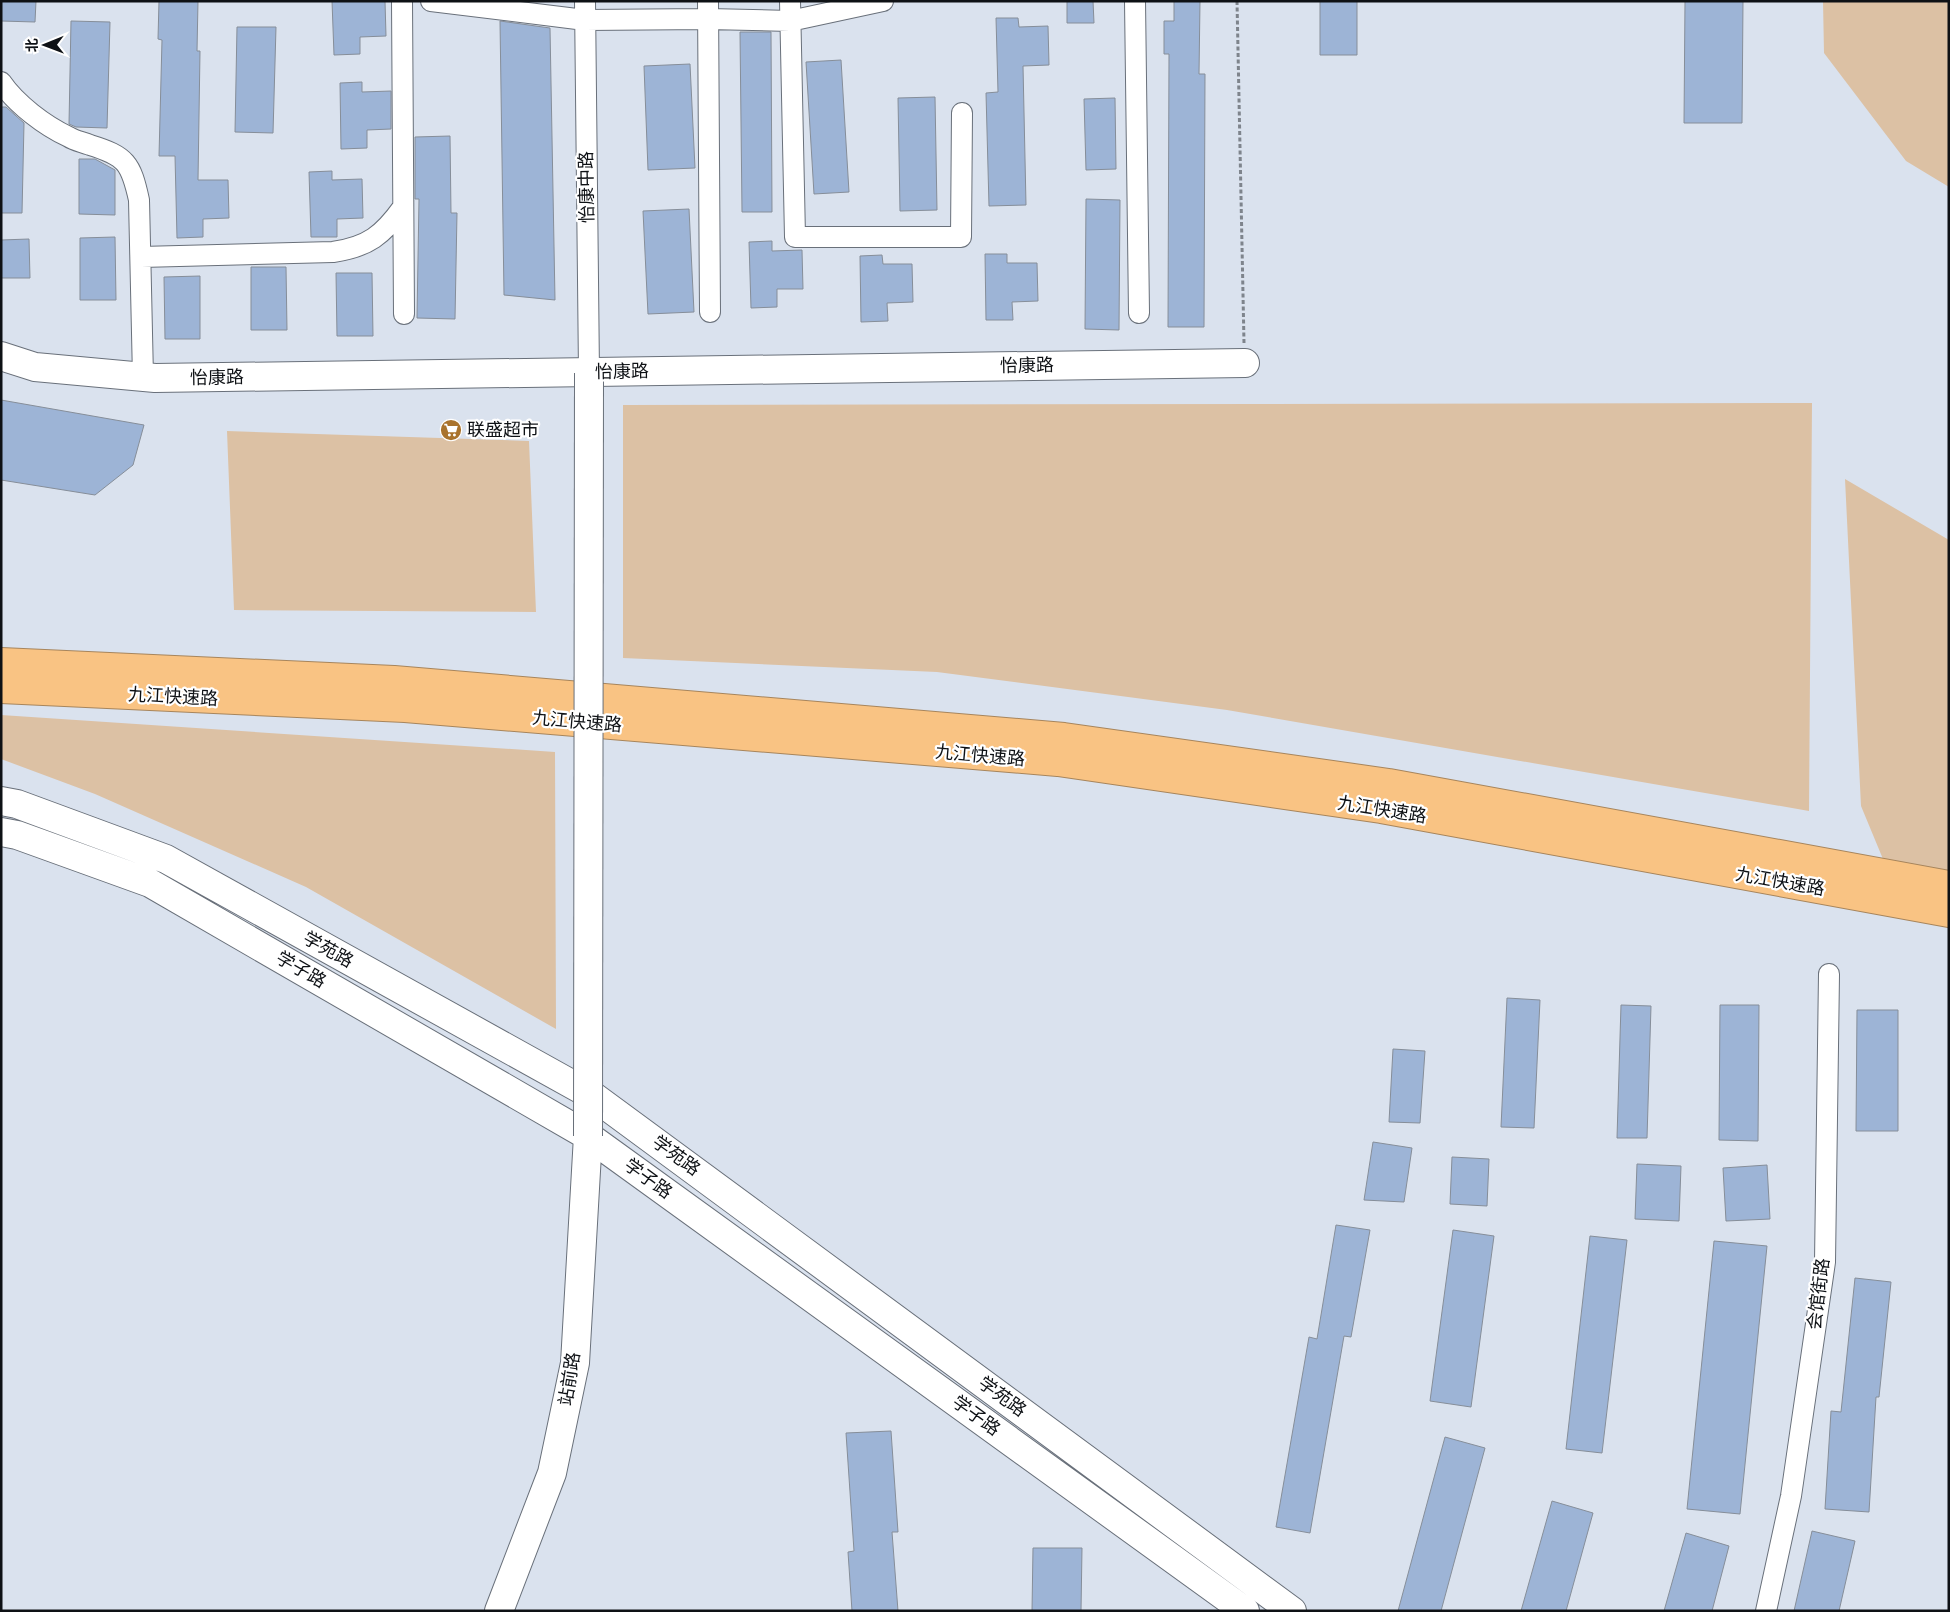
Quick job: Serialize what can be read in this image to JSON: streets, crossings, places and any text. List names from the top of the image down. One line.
{"streets":{"highway":["九江快速路"],"street":["怡康中路","怡康路","学苑路","学子路","会馆街路","站前路"]},"crossings":[["怡康中路","怡康路"],["怡康中路","站前路"],["怡康路","站前路"],["学子路","站前路"]],"places":{"supermarket":["联盛超市"]},"north":"left"}
